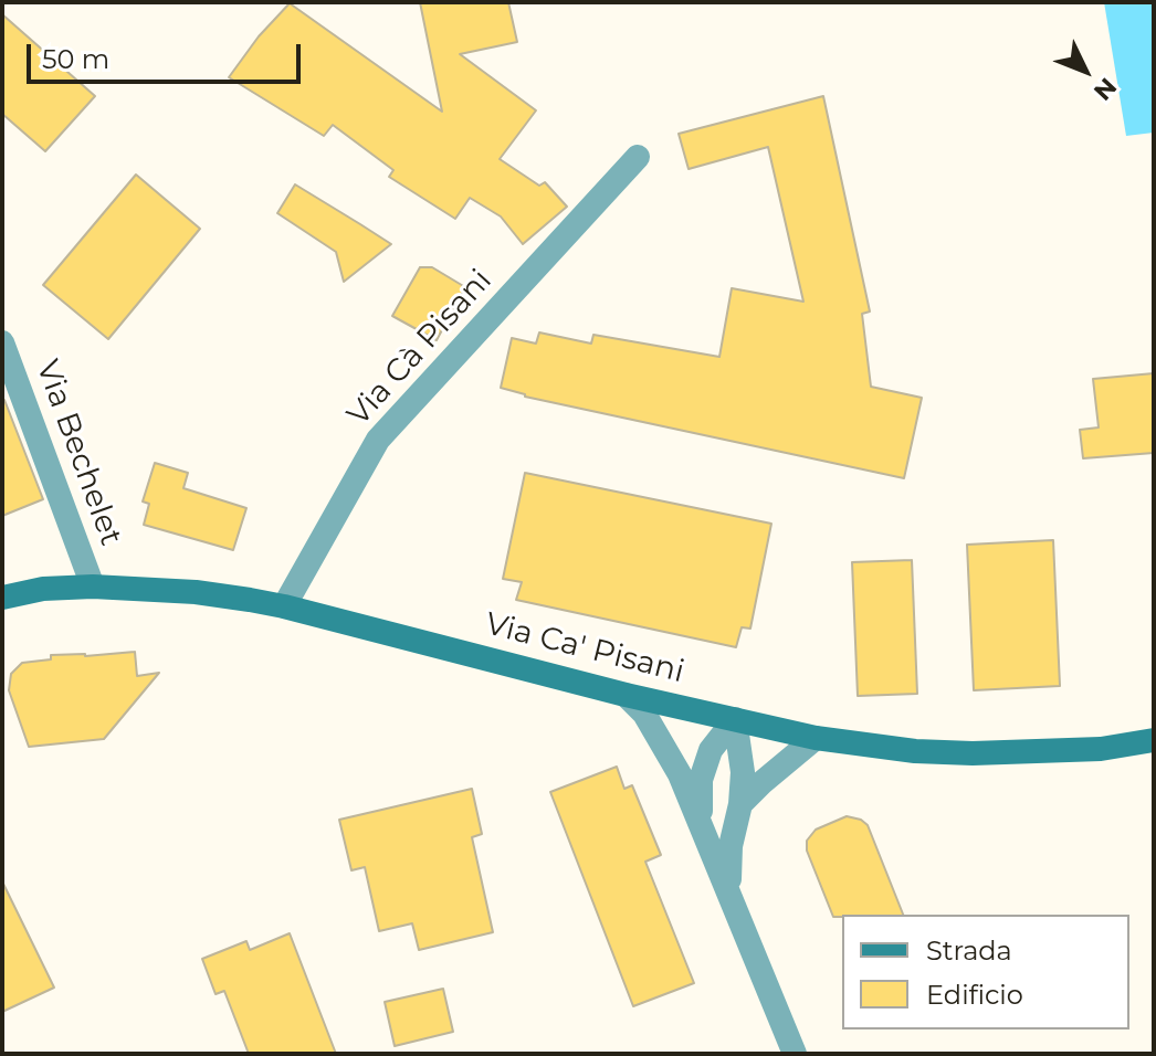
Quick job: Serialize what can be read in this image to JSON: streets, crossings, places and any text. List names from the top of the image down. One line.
{"streets":{"main road":["Via Ca' Pisani"],"street":["Via Cà Pisani","Via Bechelet"]},"crossings":[["Via Cà Pisani","Via Ca' Pisani"],["Via Bechelet","Via Ca' Pisani"]],"legend":["Strada","Edificio"],"scale_bar":"50 m","north":"bottom right"}
